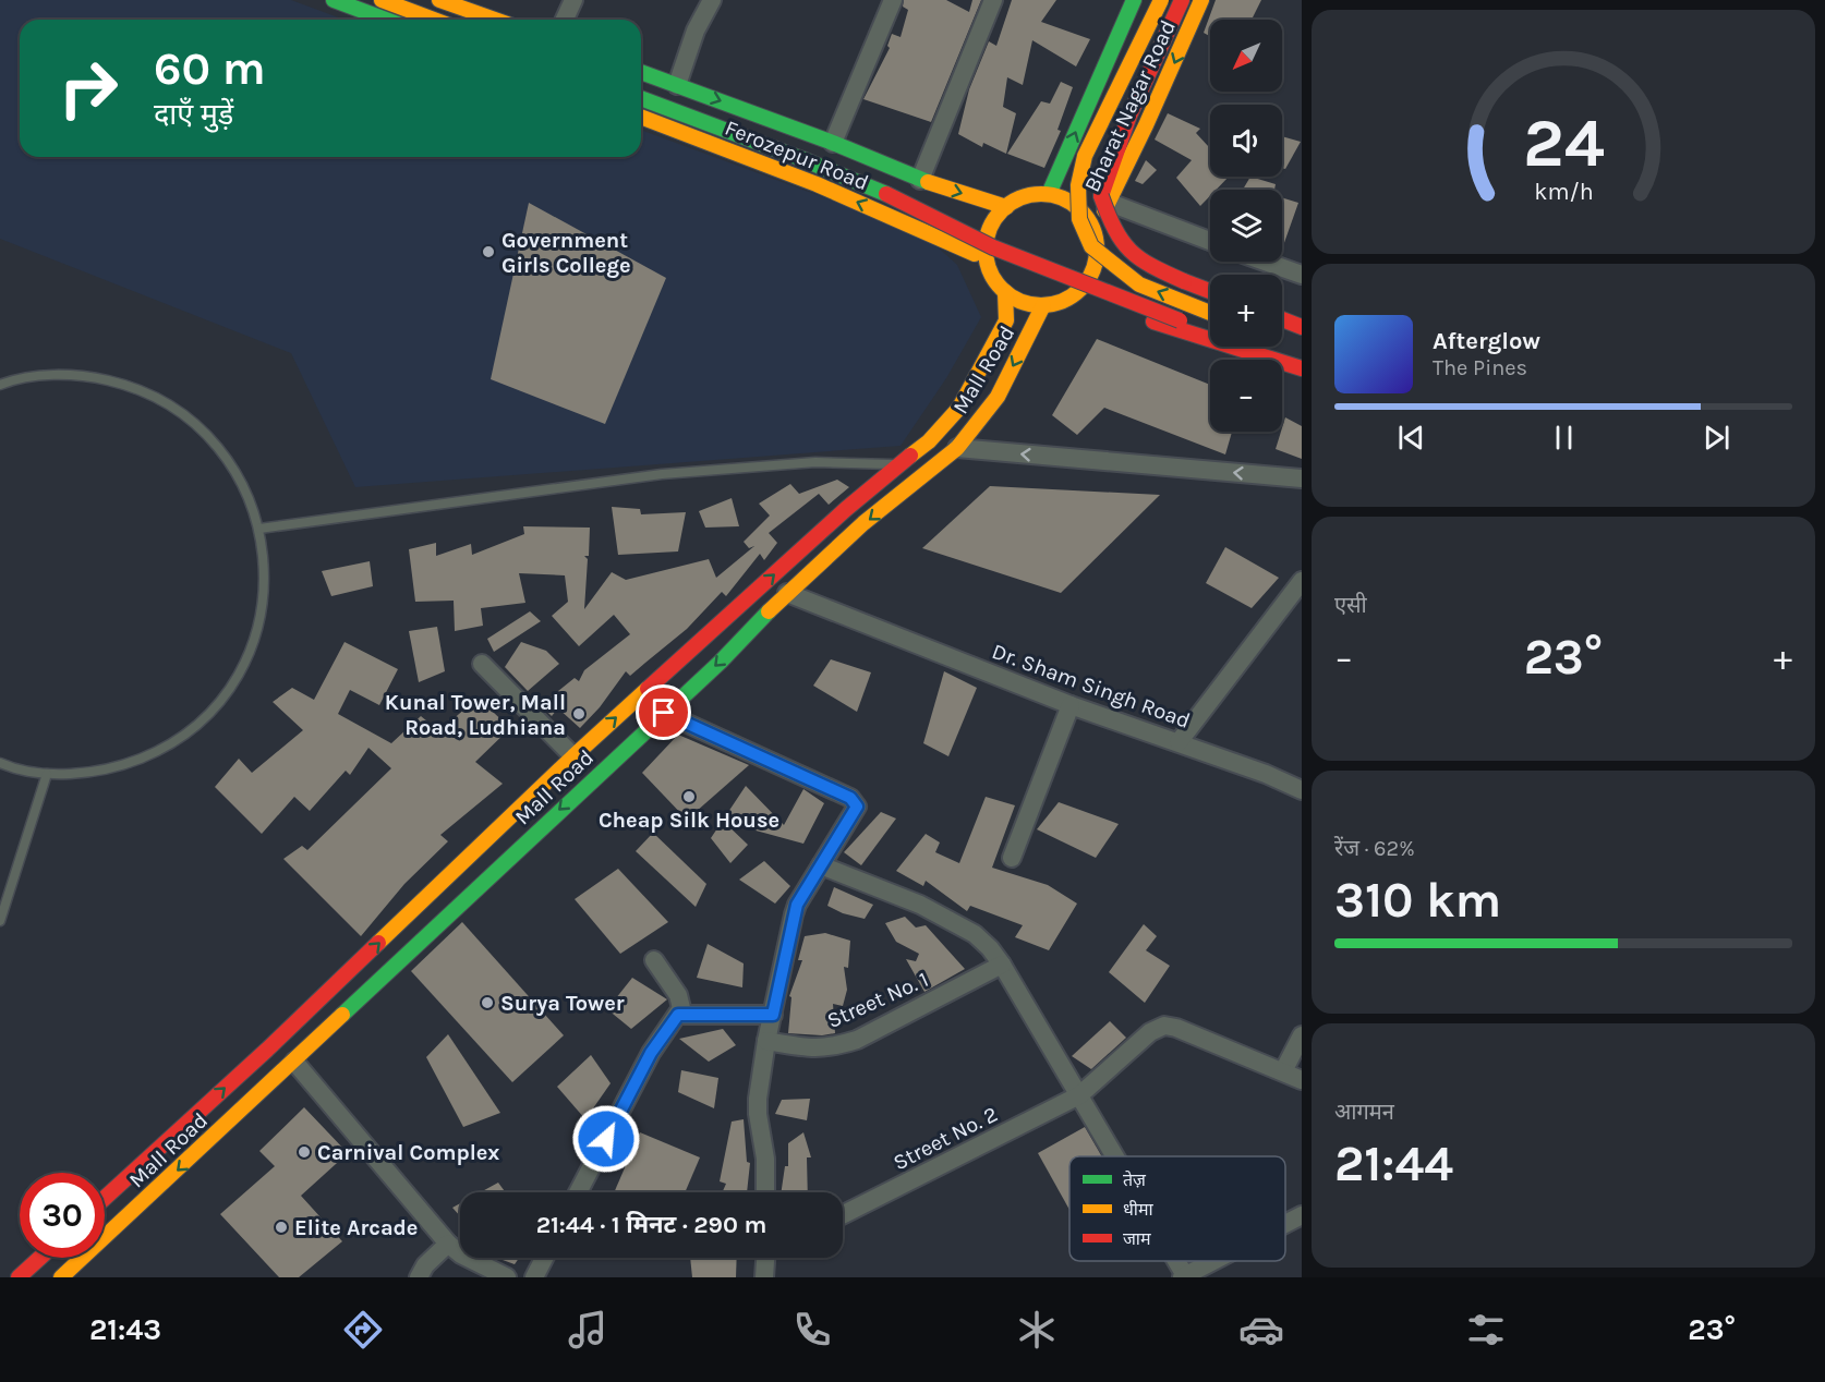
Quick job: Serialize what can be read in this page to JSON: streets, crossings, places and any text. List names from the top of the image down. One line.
{"streets":{"main road":["Bharat Nagar Road","Ferozepur Road","Mall Road"],"street":["Dr. Sham Singh Road","Street No. 1","Street No. 2"]},"crossings":[["Bharat Nagar Road","Ferozepur Road"],["Bharat Nagar Road","Mall Road"],["Ferozepur Road","Mall Road"],["Mall Road","Dr. Sham Singh Road"]],"places":["Government Girls College","Kunal Tower, Mall Road, Ludhiana","Cheap Silk House","Surya Tower","Carnival Complex","Elite Arcade"],"legend":["तेज़","धीमा","जाम"],"north":"bottom left","page":{"map_buttons":["+","−"],"turn":["60 m","दाएँ मुड़ें"],"song":["Afterglow","The Pines"],"tile":["एसी",["रेंज · 62%","310 km"],["आगमन","21:44"]],"heat":["−","23°","+"],"limit":"30","trip":"21:44 · 1 मिनट · 290 m","tabs":["21:43","23°"],"gauge":["24","km/h"]}}
